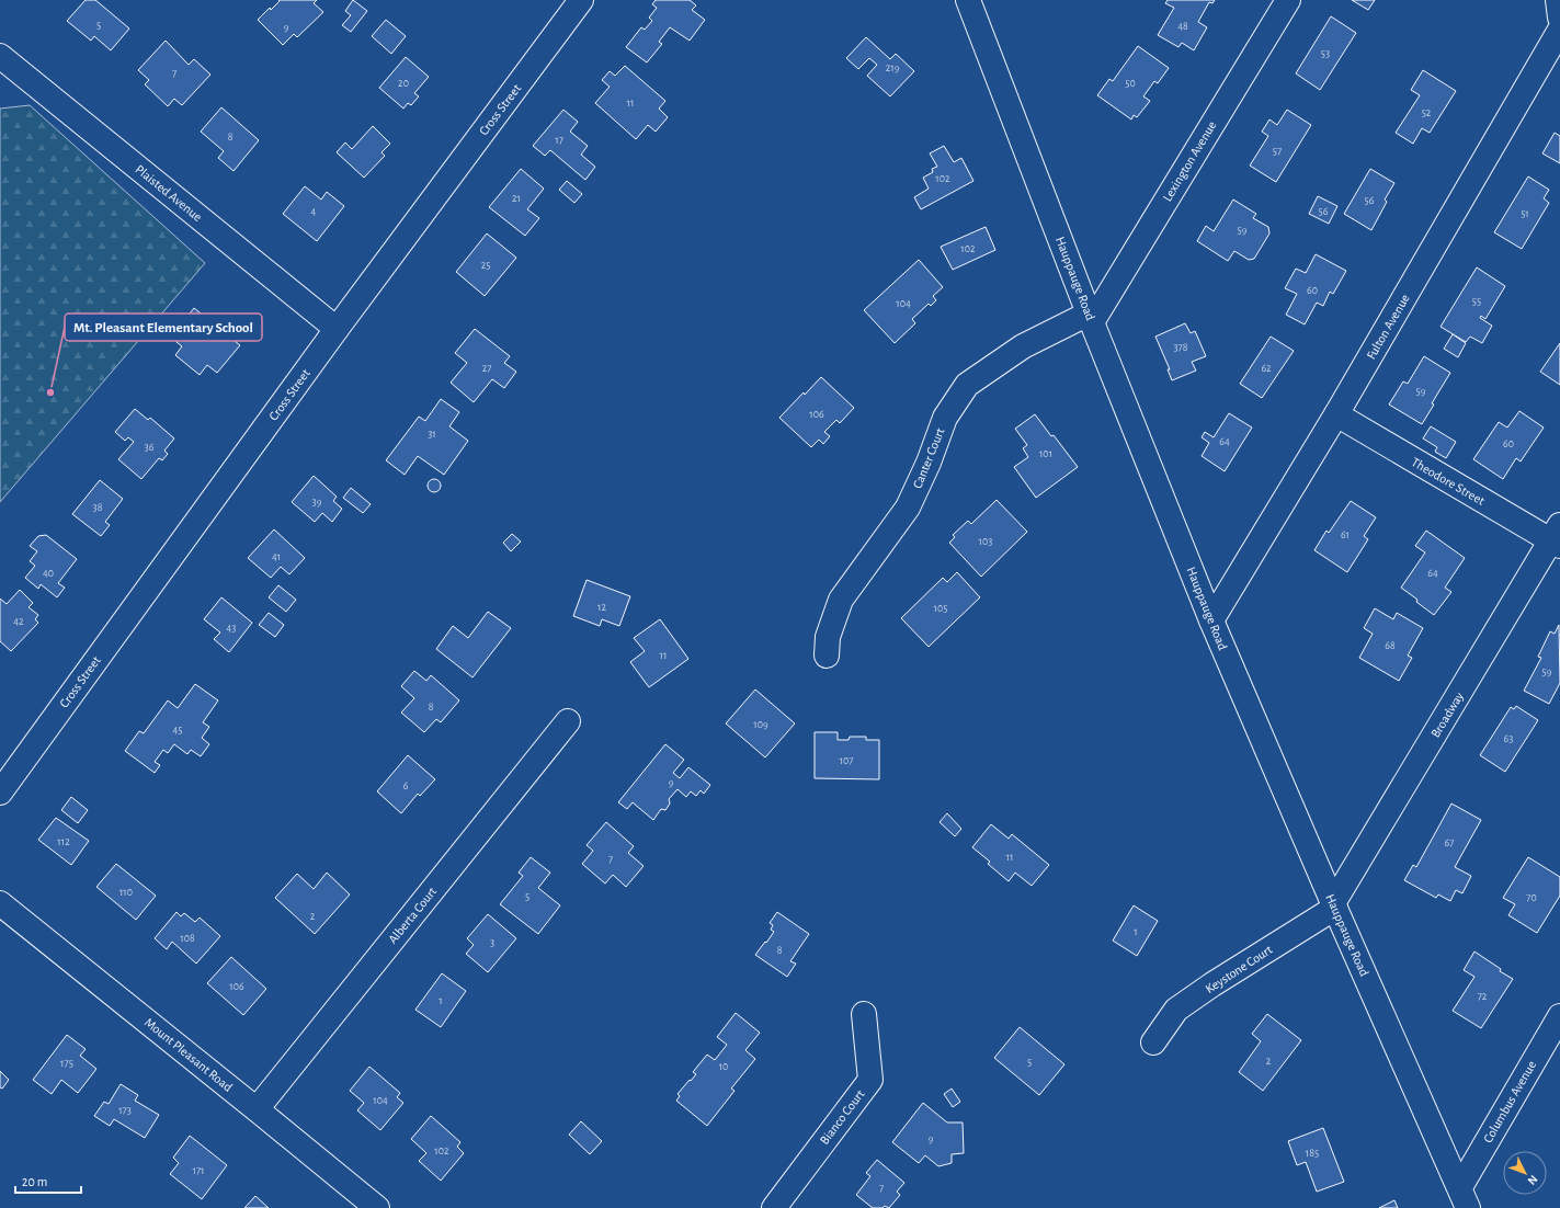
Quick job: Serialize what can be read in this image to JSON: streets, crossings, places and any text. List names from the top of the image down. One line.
{"streets":{"street":["Cross Street","Lexington Avenue","Plaisted Avenue","Hauppauge Road","Fulton Avenue","Canter Court","Theodore Street","Broadway","Alberta Court","Keystone Court","Mount Pleasant Road","Columbus Avenue","Bianco Court"]},"crossings":[["Cross Street","Plaisted Avenue"],["Lexington Avenue","Hauppauge Road"],["Lexington Avenue","Canter Court"],["Hauppauge Road","Fulton Avenue"],["Hauppauge Road","Canter Court"],["Hauppauge Road","Broadway"],["Hauppauge Road","Keystone Court"],["Hauppauge Road","Columbus Avenue"],["Fulton Avenue","Theodore Street"],["Theodore Street","Broadway"],["Broadway","Keystone Court"],["Alberta Court","Mount Pleasant Road"]],"places":["Mt. Pleasant Elementary School"],"house_numbers":["5","48","9","53","219","7","20","50","11","52","8","17","57","102","21","56","4","56","51","59","102","25","60","55","104","378","27","62","59","106","31","64","60","36","101","39","38","61","103","41","40","64","12","105","42","43","68","11","59","8","109","45","63","107","9","6","112","67","11","7","110","5","70","2","1","108","3","8","106","72","1","2","5","175","10","104","173","9","102","185","171","7"],"scale_bar":"20 m","north":"bottom right"}
